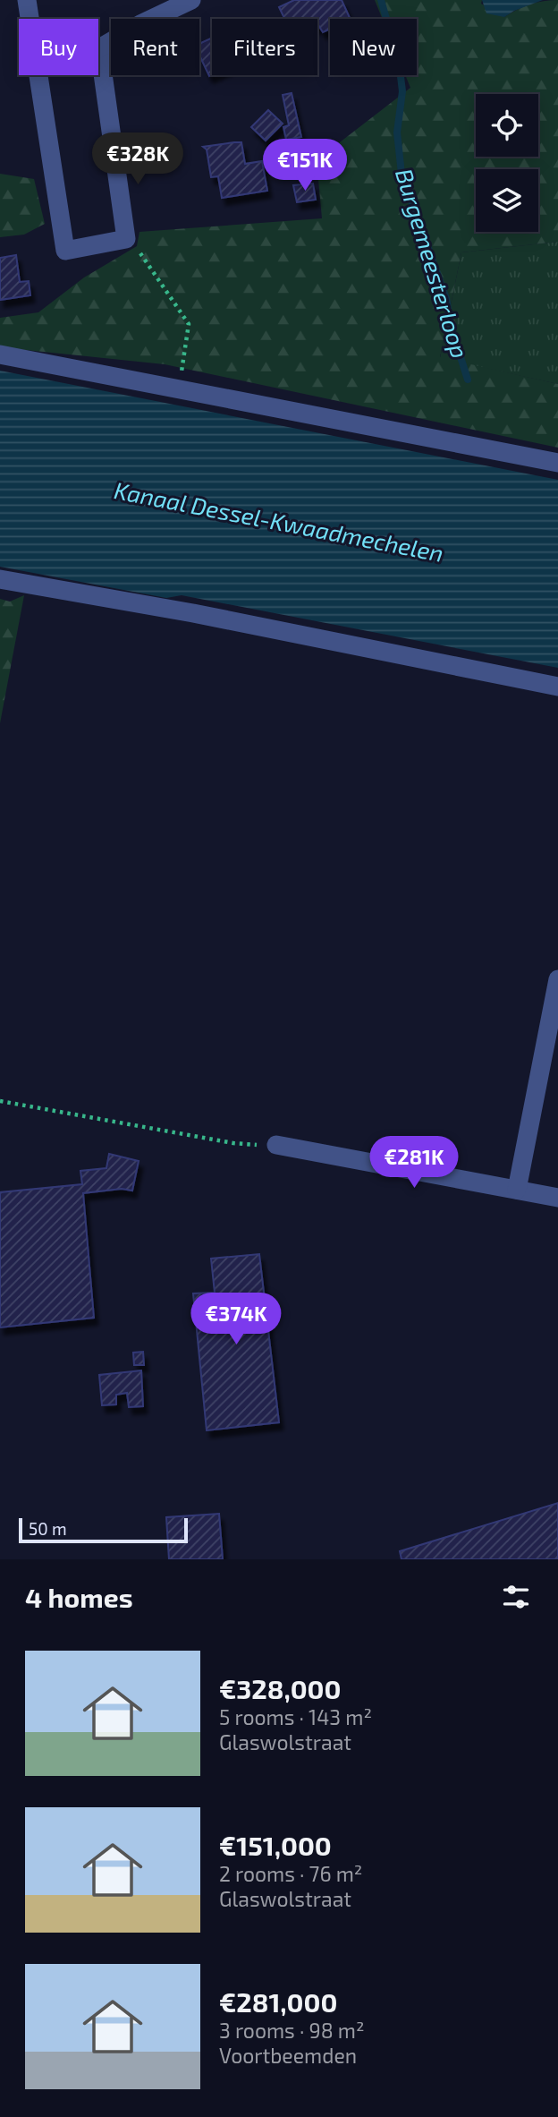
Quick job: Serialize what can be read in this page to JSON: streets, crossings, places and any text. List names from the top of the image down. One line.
{"water":["Burgemeesterloop","Kanaal Dessel-Kwaadmechelen"],"scale_bar":"50 m","page":{"chip":["Buy","Rent","Filters","New"],"price":["€328K","€151K","€281K","€374K"],"scale":"50 m","heading":"4 homes","list":[{"name":"€328,000","note":"5 rooms · 143 m² · Glaswolstraat"},{"name":"€151,000","note":"2 rooms · 76 m² · Glaswolstraat"},{"name":"€281,000","note":"3 rooms · 98 m² · Voortbeemden"}]}}
